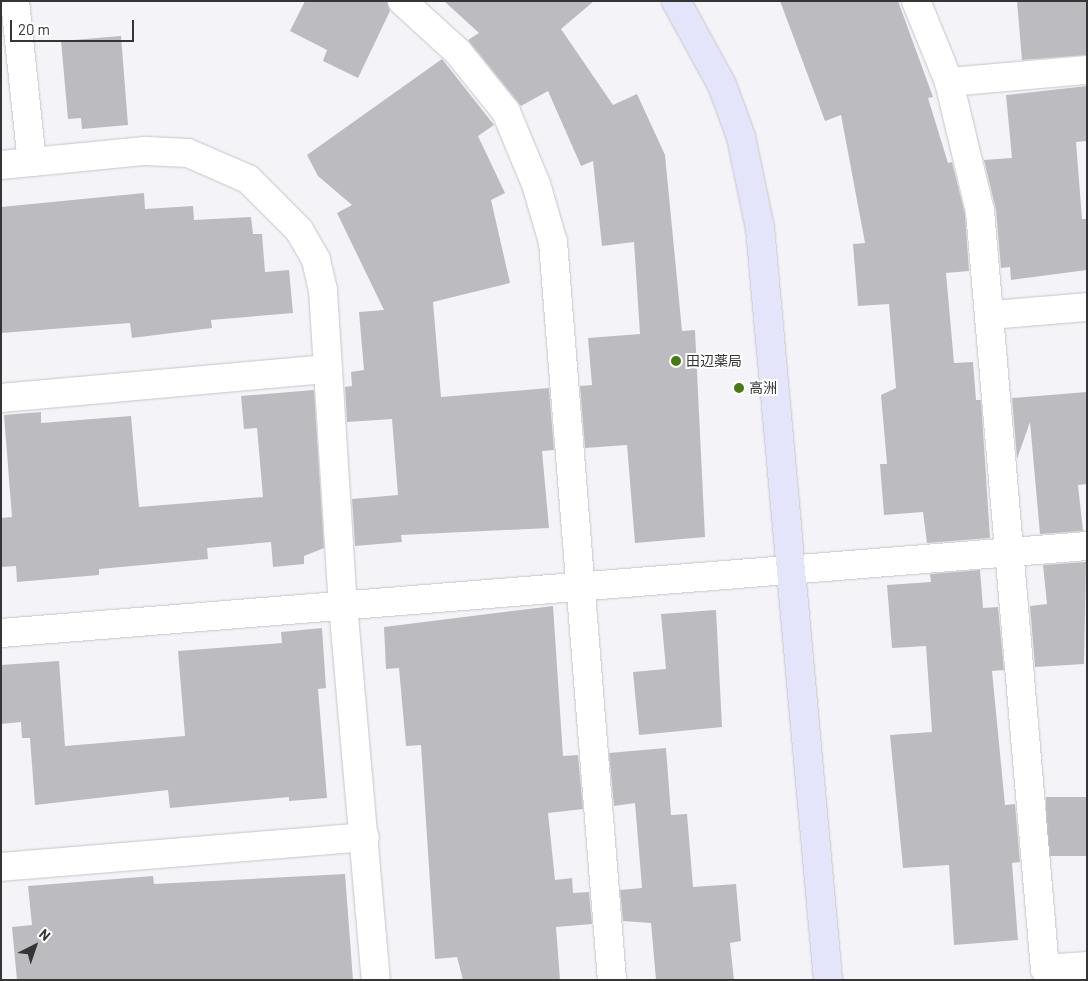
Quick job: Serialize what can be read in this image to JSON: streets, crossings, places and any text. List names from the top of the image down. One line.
{"places":["田辺薬局","高洲"],"scale_bar":"20 m","north":"top right"}
